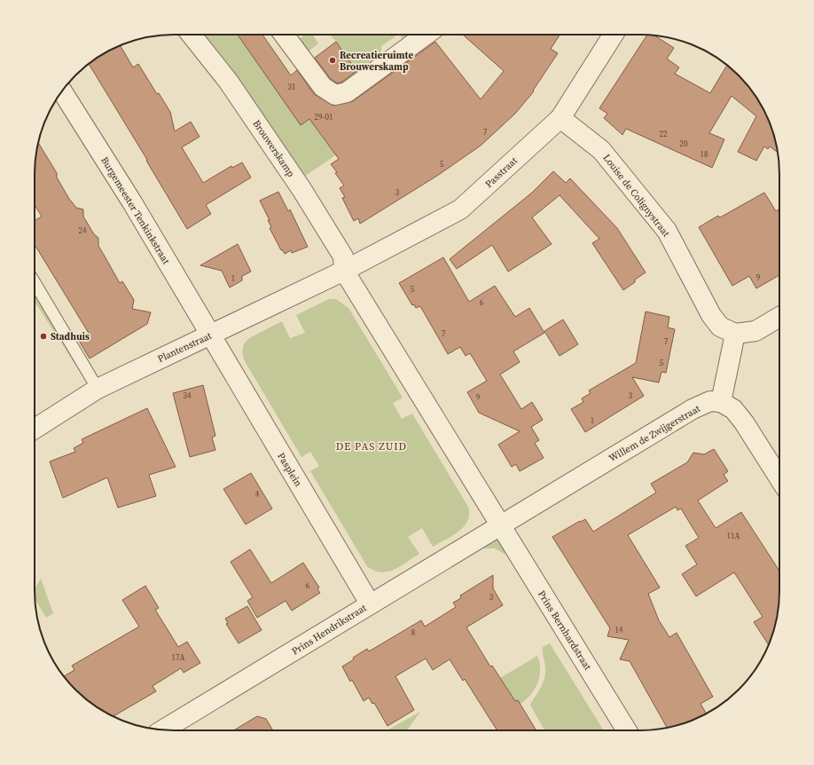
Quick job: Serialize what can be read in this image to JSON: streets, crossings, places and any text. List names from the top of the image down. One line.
{"streets":{"street":["Brouwerskamp","Passtraat","Louise de Colignystraat","Burgemeester Tenkinkstraat","Plantenstraat","Willem de Zwijgerstraat","Pasplein","Prins Hendrikstraat","Prins Bernhardstraat"]},"crossings":[["Brouwerskamp","Passtraat"],["Brouwerskamp","Plantenstraat"],["Passtraat","Louise de Colignystraat"],["Passtraat","Plantenstraat"],["Burgemeester Tenkinkstraat","Plantenstraat"],["Burgemeester Tenkinkstraat","Pasplein"],["Plantenstraat","Pasplein"],["Willem de Zwijgerstraat","Prins Hendrikstraat"],["Willem de Zwijgerstraat","Prins Bernhardstraat"],["Pasplein","Prins Hendrikstraat"],["Prins Hendrikstraat","Prins Bernhardstraat"]],"districts":["DE PAS ZUID"],"places":["Recreatieruimte Brouwerskamp","Stadhuis"],"house_numbers":["31","29-01","7","22","20","18","5","3","24","9","1","5","6","7","7","5","34","3","9","1","4","11A","6","3","14","8","17A"]}
